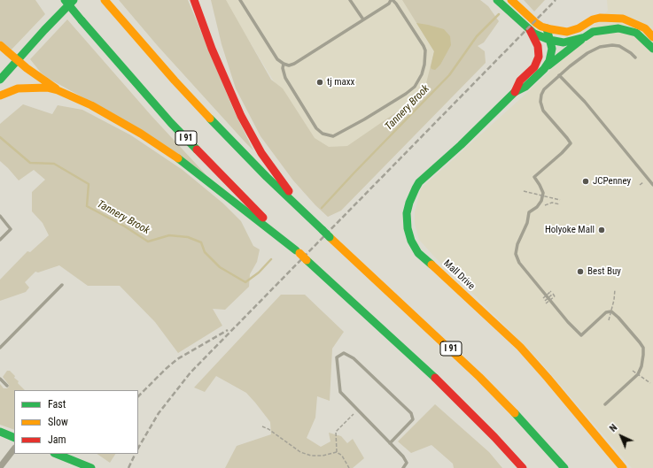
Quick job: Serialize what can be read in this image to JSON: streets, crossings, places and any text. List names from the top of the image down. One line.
{"streets":{"main road":["I 91","Mall Drive"]},"water":["Tannery Brook"],"places":["tj maxx","JCPenney","Holyoke Mall","Best Buy"],"legend":["Fast","Slow","Jam"],"north":"top left"}
